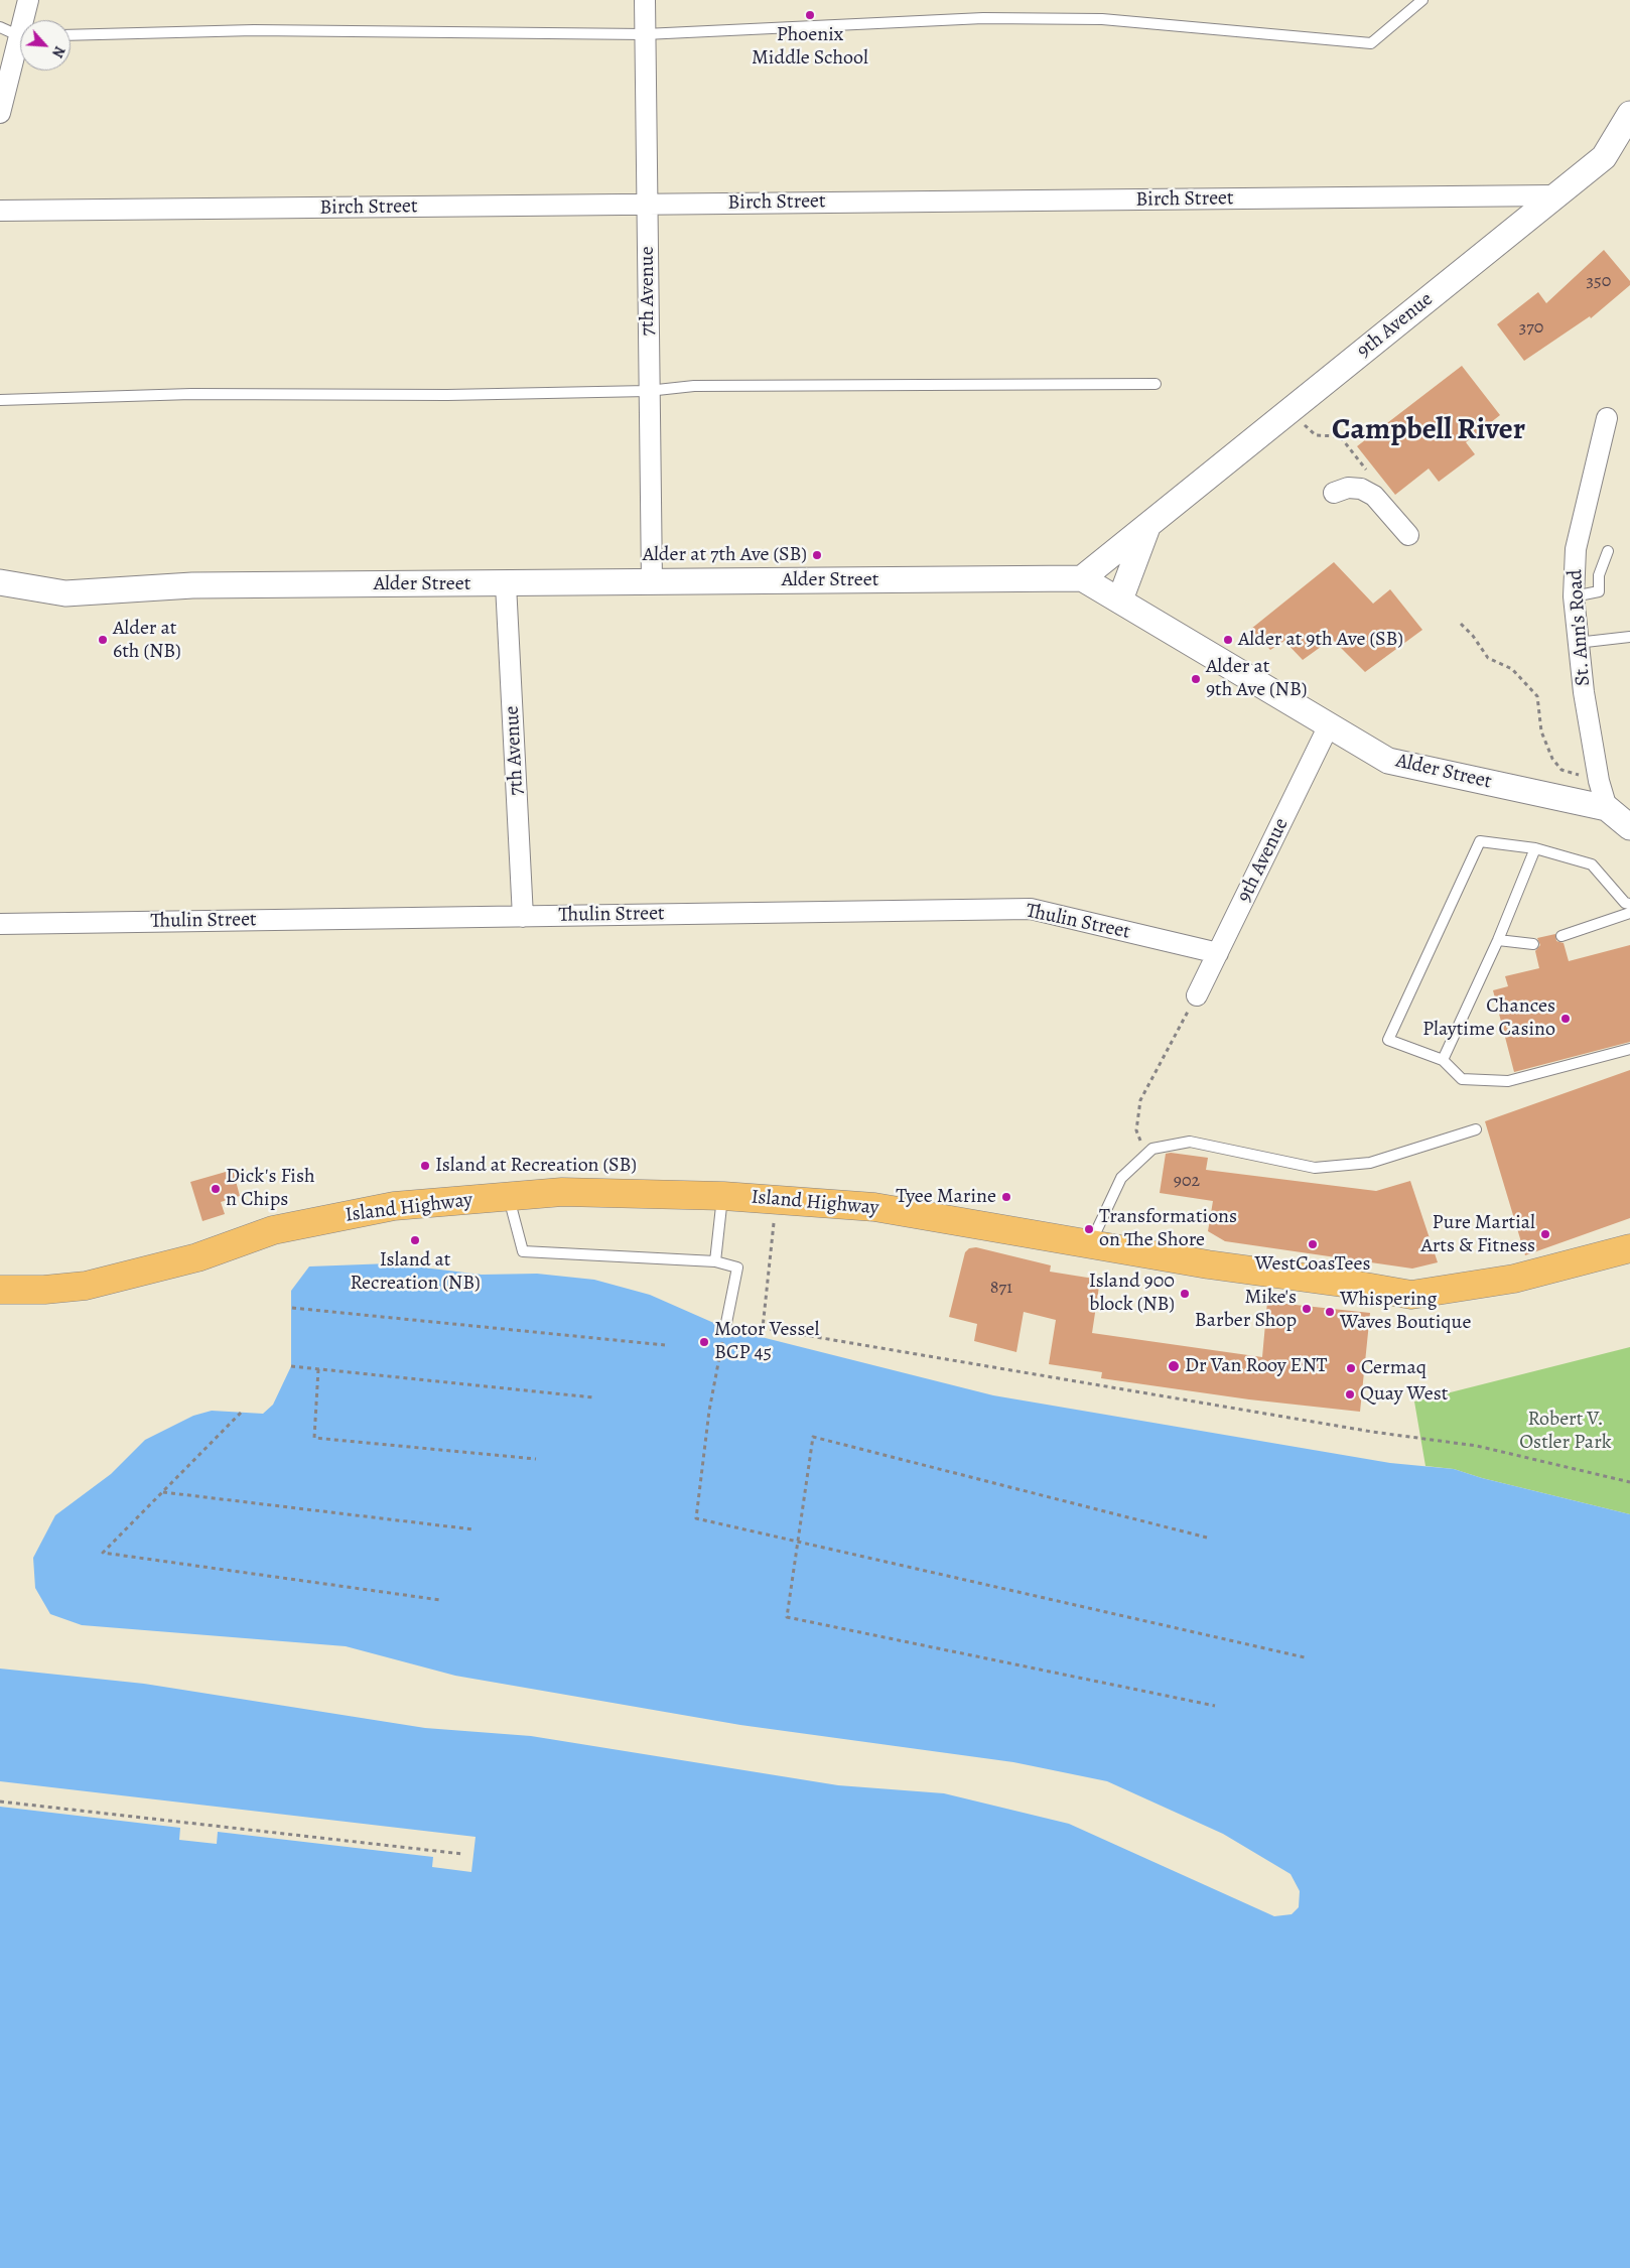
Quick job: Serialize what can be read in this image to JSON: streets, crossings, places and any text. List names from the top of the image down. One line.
{"streets":{"main road":["Island Highway"],"street":["Birch Street","7th Avenue","9th Avenue","Alder Street","St. Ann's Road","Thulin Street"]},"crossings":[["Birch Street","7th Avenue"],["Birch Street","9th Avenue"],["7th Avenue","Alder Street"],["7th Avenue","Thulin Street"],["9th Avenue","Alder Street"],["9th Avenue","Thulin Street"],["Alder Street","St. Ann's Road"]],"districts":["Campbell River"],"parks":["Robert V. Ostler Park"],"places":["Phoenix Middle School","Alder at 7th Ave (SB)","Alder at 6th (NB)","Alder at 9th Ave (SB)","Alder at 9th Ave (NB)","Chances Playtime Casino","Island at Recreation (SB)","Dick's Fish n Chips","Tyee Marine","Transformations on The Shore","Pure Martial Arts & Fitness","Island at Recreation (NB)","WestCoasTees","Island 900 block (NB)","Mike's Barber Shop","Whispering Waves Boutique","Motor Vessel BCP 45","Dr Van Rooy ENT","Cermaq","Quay West"],"house_numbers":["350","370","902","871"],"north":"bottom right"}
